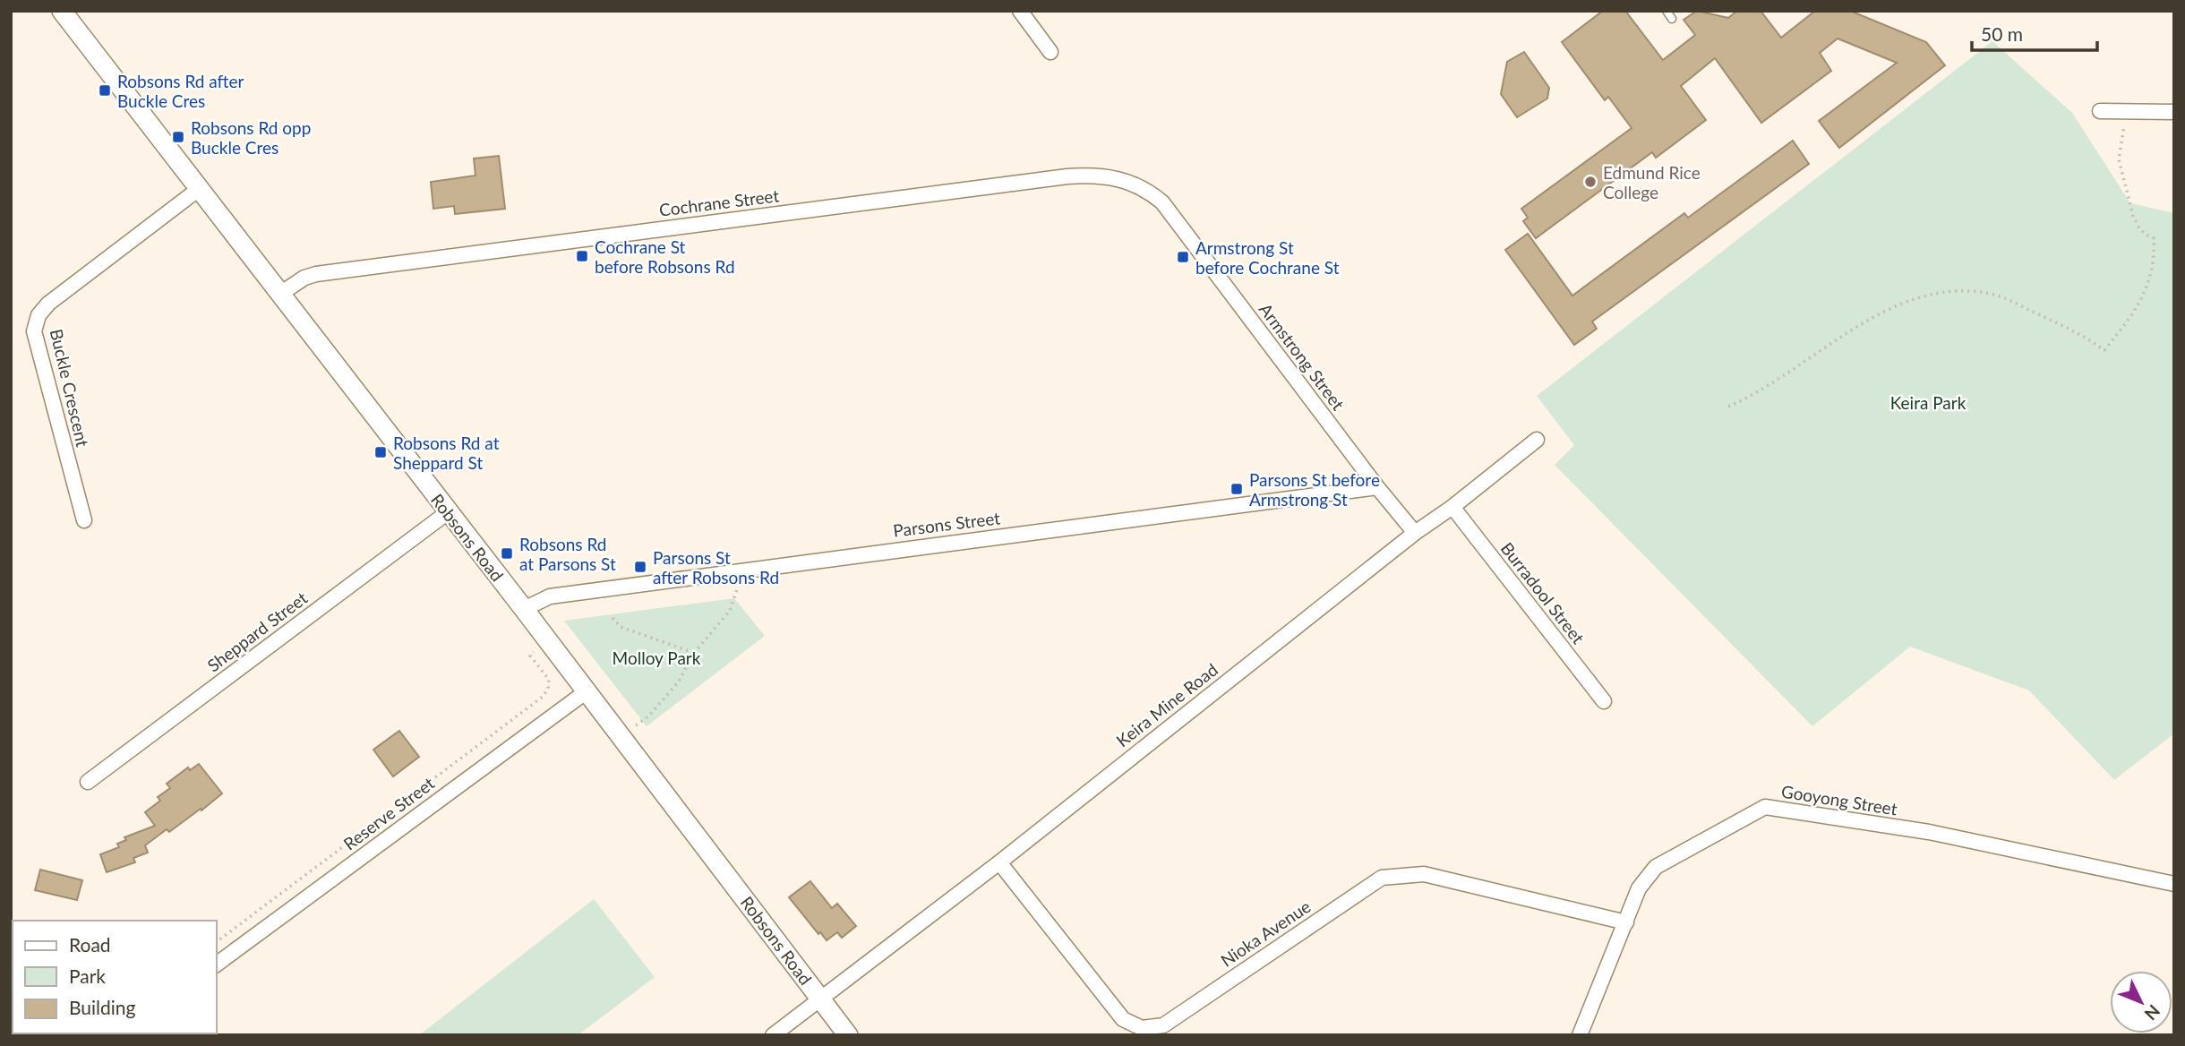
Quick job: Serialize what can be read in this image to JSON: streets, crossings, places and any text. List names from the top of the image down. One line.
{"streets":{"main road":["Robsons Road"],"street":["Cochrane Street","Armstrong Street","Buckle Crescent","Parsons Street","Burradool Street","Sheppard Street","Keira Mine Road","Gooyong Street","Reserve Street","Nioka Avenue"]},"crossings":[["Cochrane Street","Armstrong Street"],["Cochrane Street","Robsons Road"],["Armstrong Street","Parsons Street"],["Armstrong Street","Keira Mine Road"],["Buckle Crescent","Robsons Road"],["Parsons Street","Robsons Road"],["Robsons Road","Sheppard Street"],["Robsons Road","Keira Mine Road"],["Robsons Road","Reserve Street"],["Burradool Street","Keira Mine Road"],["Keira Mine Road","Nioka Avenue"],["Gooyong Street","Nioka Avenue"]],"parks":["Keira Park","Molloy Park"],"places":{"transit":["Robsons Rd after Buckle Cres","Robsons Rd opp Buckle Cres","Cochrane St before Robsons Rd","Armstrong St before Cochrane St","Robsons Rd at Sheppard St","Parsons St before Armstrong St","Robsons Rd at Parsons St","Parsons St after Robsons Rd"],"other":["Edmund Rice College"]},"legend":["Road","Park","Building"],"scale_bar":"50 m","north":"bottom right"}
